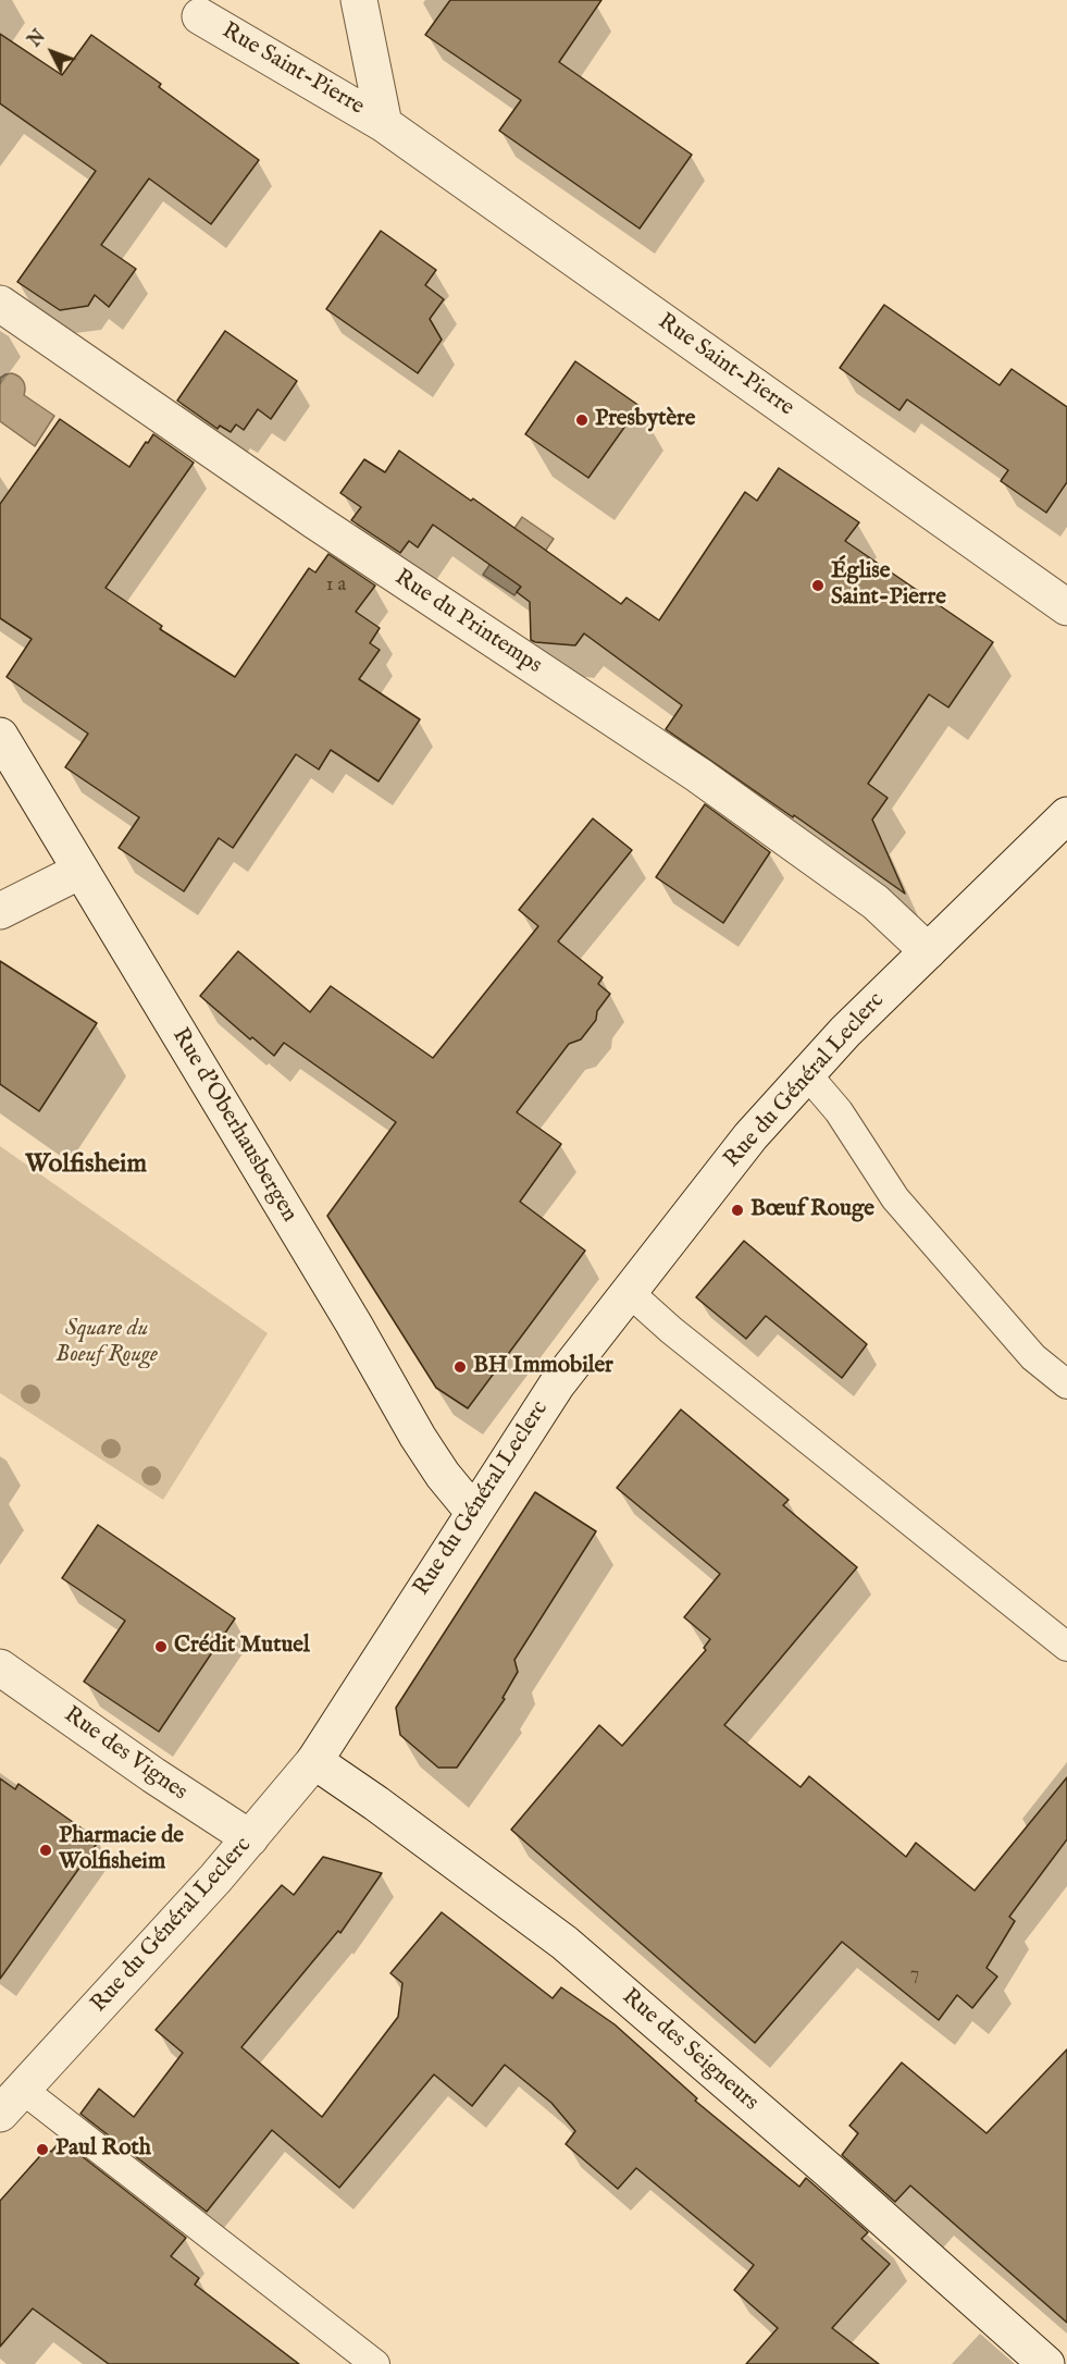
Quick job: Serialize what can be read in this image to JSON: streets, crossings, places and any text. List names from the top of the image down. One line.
{"streets":{"street":["Rue Saint-Pierre","Rue du Printemps","Rue du Général Leclerc","Rue d'Oberhausbergen","Rue des Vignes","Rue des Seigneurs"]},"crossings":[["Rue du Printemps","Rue du Général Leclerc"],["Rue du Général Leclerc","Rue d'Oberhausbergen"],["Rue du Général Leclerc","Rue des Vignes"],["Rue du Général Leclerc","Rue des Seigneurs"]],"districts":["Wolfisheim"],"parks":["Square du Boeuf Rouge"],"places":["Presbytère","Église Saint-Pierre","Bœuf Rouge","BH Immobiler","Crédit Mutuel","Pharmacie de Wolfisheim","Paul Roth"],"house_numbers":["1 a","7"],"north":"top left"}
